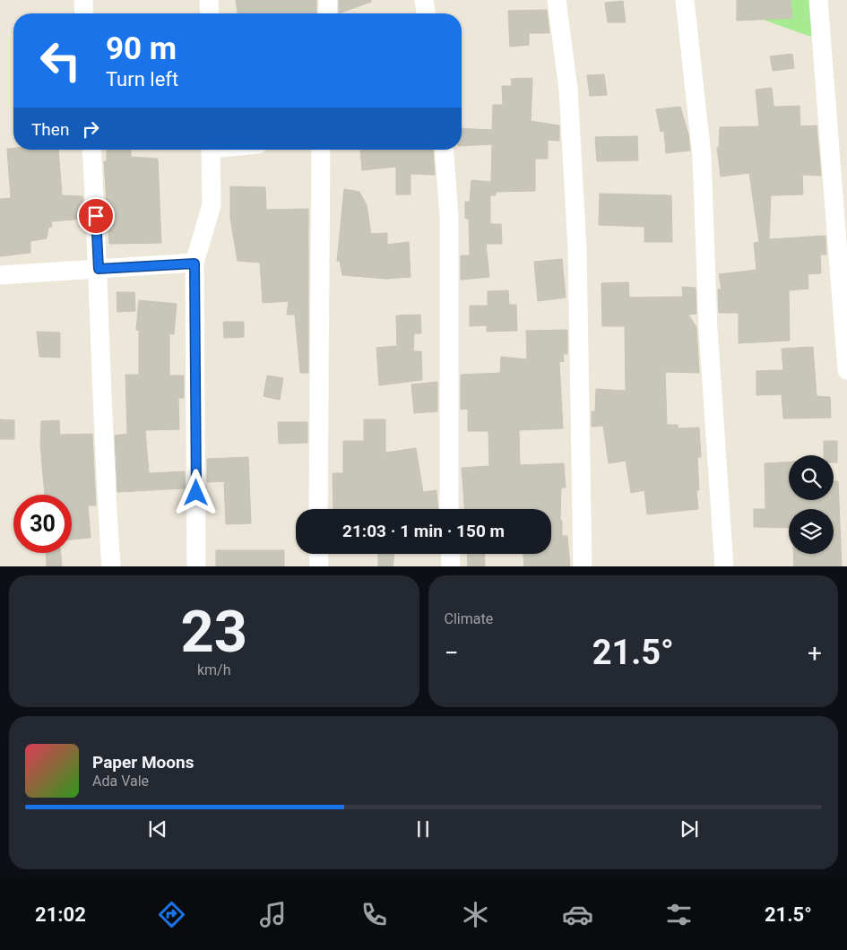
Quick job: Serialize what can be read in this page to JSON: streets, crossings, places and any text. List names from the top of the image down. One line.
{"page":{"turn":["90 m","Turn left"],"then":"Then","limit":"30","trip":"21:03 · 1 min · 150 m","tile":[["23","km/h"],"Climate"],"heat":["−","21.5°","+"],"song":["Paper Moons","Ada Vale"],"tabs":["21:02","21.5°"]}}
